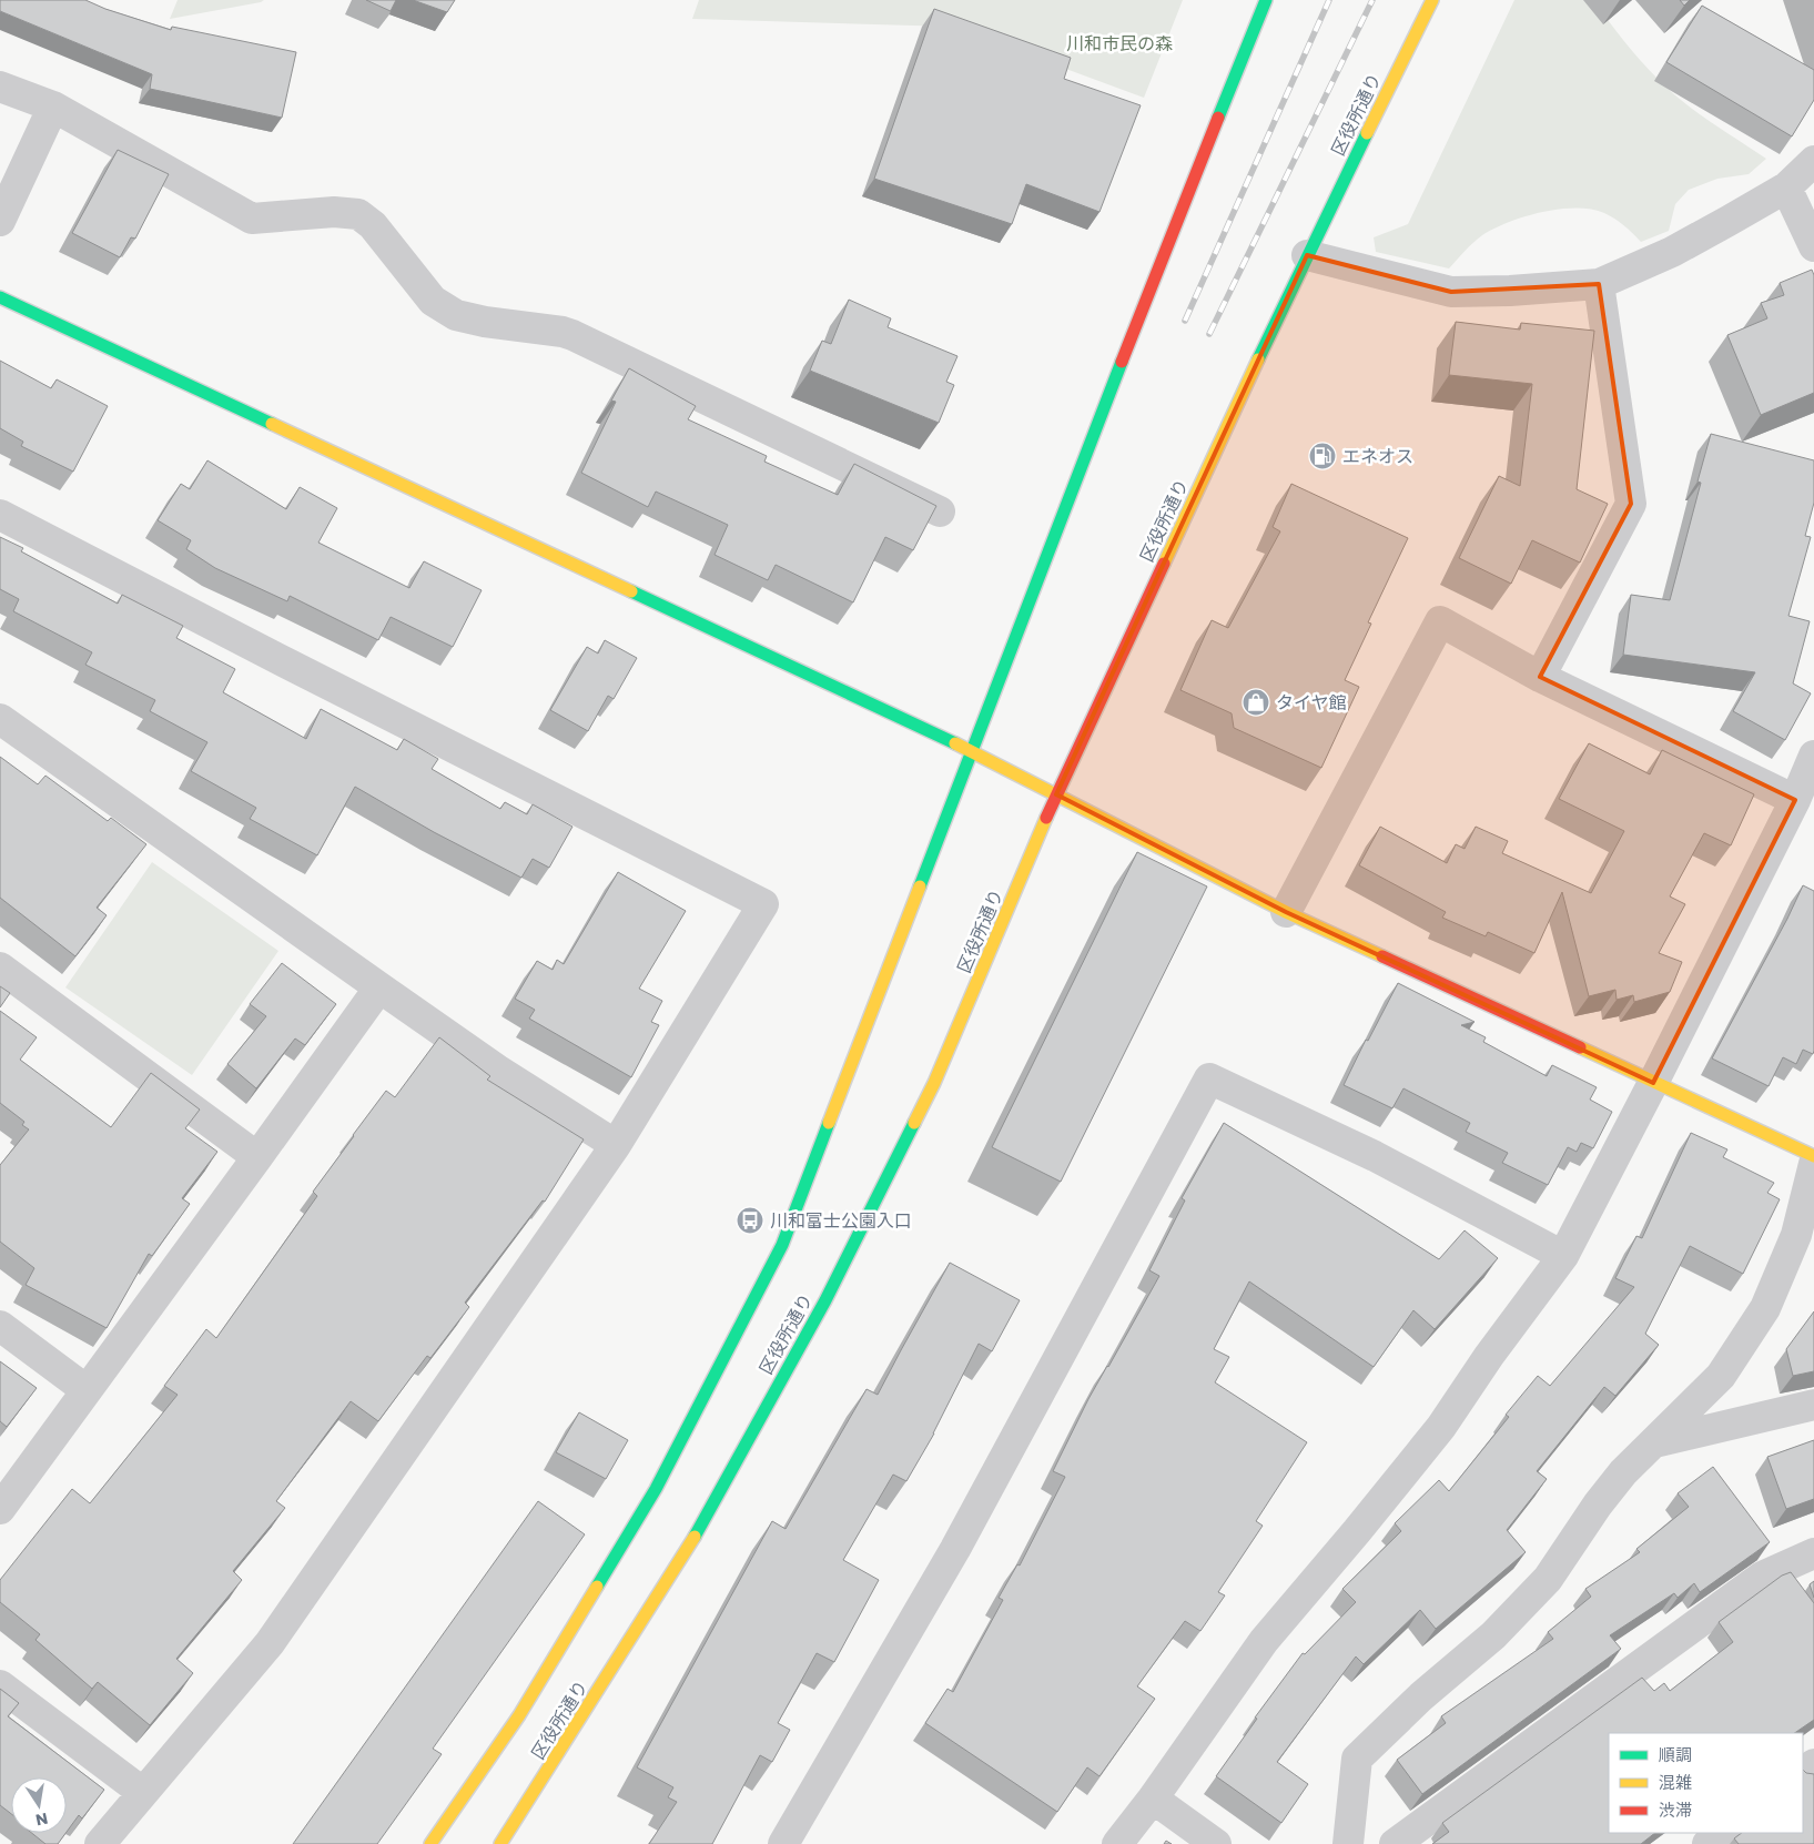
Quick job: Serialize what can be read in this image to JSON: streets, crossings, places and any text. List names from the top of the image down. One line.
{"streets":{"street":["区役所通り"]},"parks":["川和市民の森"],"places":{"fuel station":["エネオス"],"shop":["タイヤ館"],"bus stop":["川和富士公園入口"]},"legend":["順調","混雑","渋滞"],"north":"bottom"}
